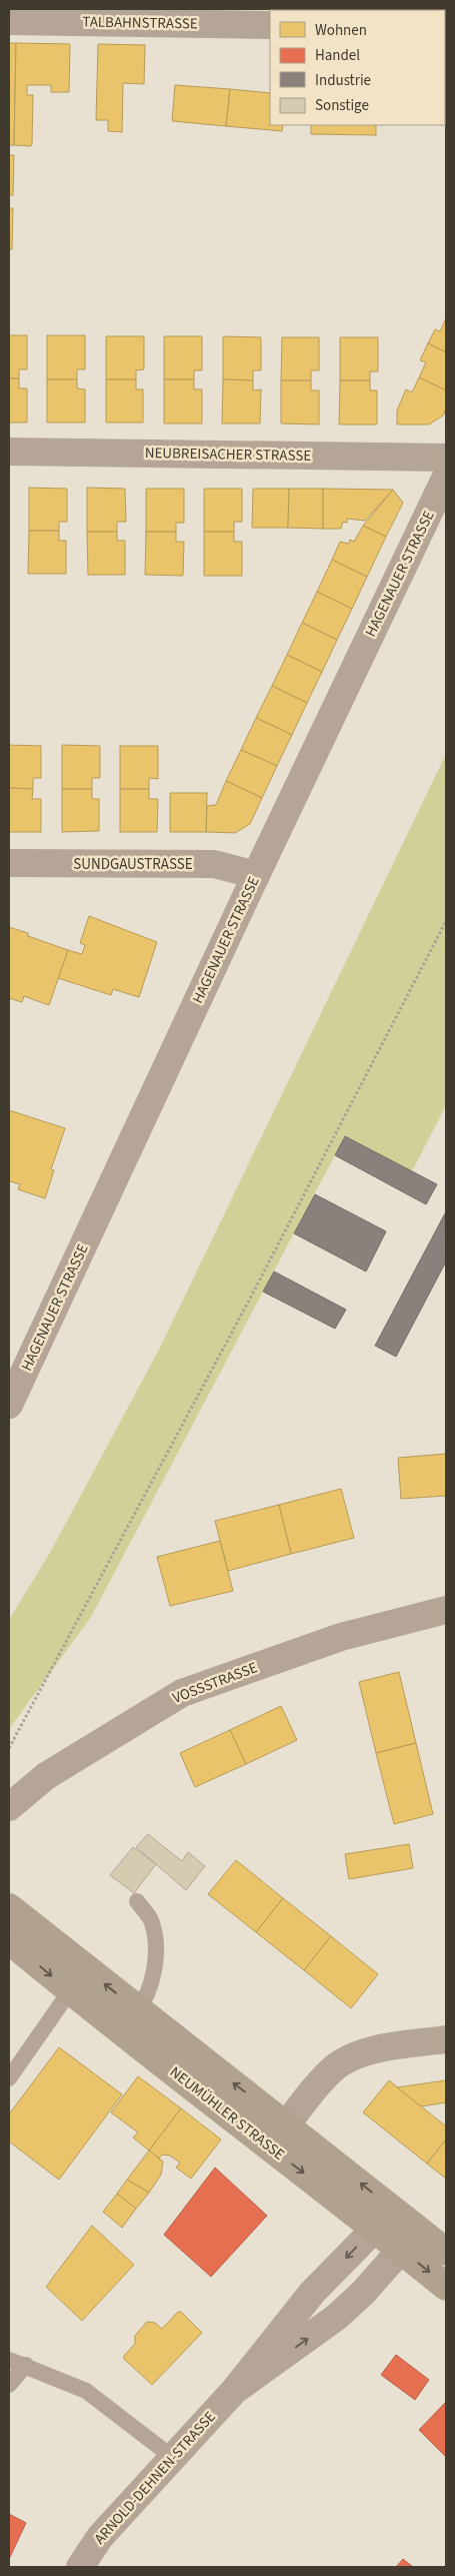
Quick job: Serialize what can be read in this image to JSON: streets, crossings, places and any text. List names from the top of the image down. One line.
{"streets":{"main road":["NEUMÜHLER STRASSE"],"street":["TALBAHNSTRASSE","NEUBREISACHER STRASSE","HAGENAUER STRASSE","SUNDGAUSTRASSE","VOSSSTRASSE","ARNOLD-DEHNEN-STRASSE"]},"crossings":[["HAGENAUER STRASSE","SUNDGAUSTRASSE"],["NEUMÜHLER STRASSE","ARNOLD-DEHNEN-STRASSE"]],"legend":["Wohnen","Handel","Industrie","Sonstige"]}
